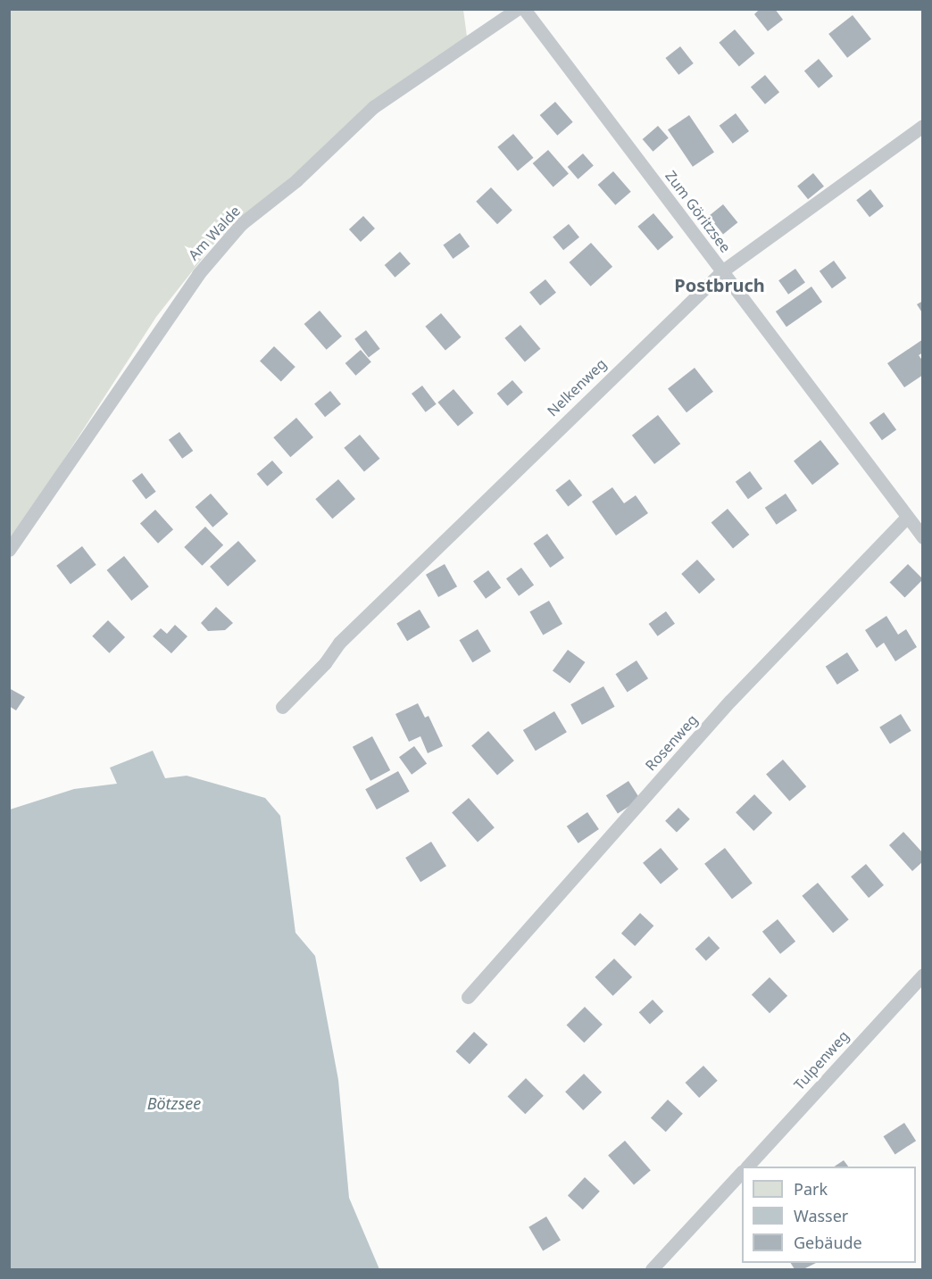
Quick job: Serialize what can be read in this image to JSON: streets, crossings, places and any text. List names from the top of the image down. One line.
{"streets":{"lane":["Zum Göritzsee","Am Walde","Nelkenweg","Rosenweg","Tulpenweg"]},"crossings":[["Zum Göritzsee","Nelkenweg"],["Zum Göritzsee","Rosenweg"]],"districts":["Postbruch"],"water":["Bötzsee"],"legend":["Park","Wasser","Gebäude"]}
